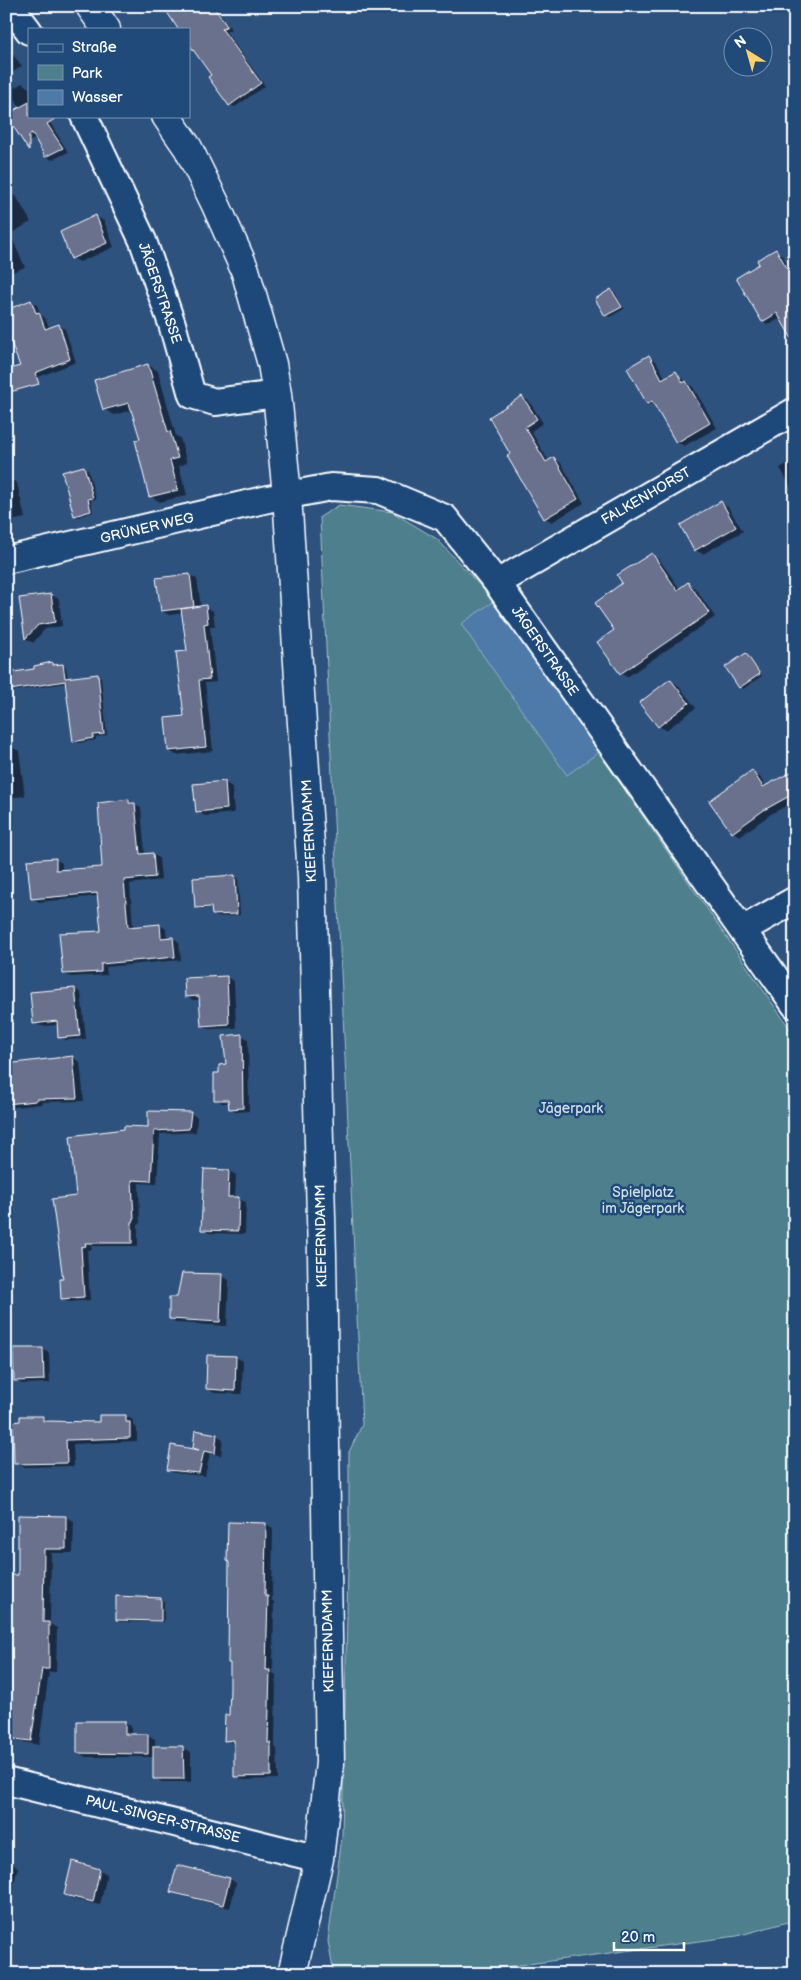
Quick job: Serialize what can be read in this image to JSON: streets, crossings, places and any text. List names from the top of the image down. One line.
{"streets":{"street":["JÄGERSTRASSE","FALKENHORST","GRÜNER WEG","KIEFERNDAMM","PAUL-SINGER-STRASSE"]},"crossings":[["JÄGERSTRASSE","FALKENHORST"],["JÄGERSTRASSE","GRÜNER WEG"],["JÄGERSTRASSE","KIEFERNDAMM"],["GRÜNER WEG","KIEFERNDAMM"],["KIEFERNDAMM","PAUL-SINGER-STRASSE"]],"parks":["Jägerpark","Spielplatz im Jägerpark"],"legend":["Straße","Park","Wasser"],"scale_bar":"20 m","north":"top left"}
